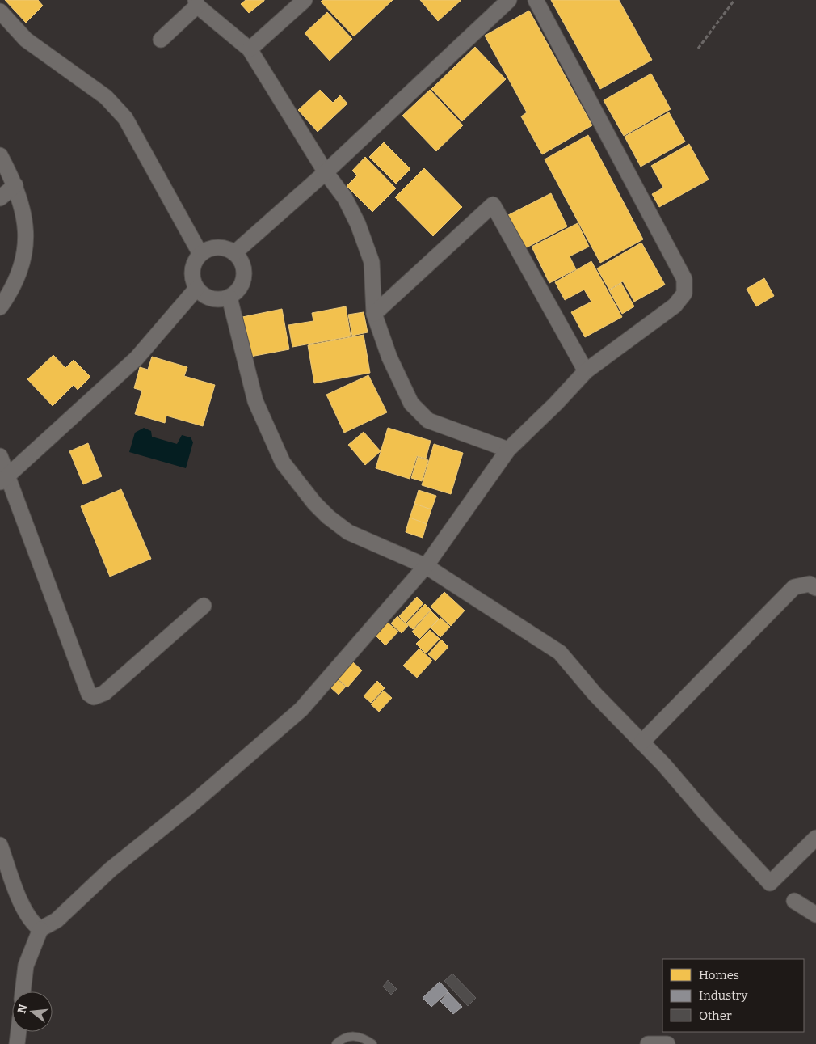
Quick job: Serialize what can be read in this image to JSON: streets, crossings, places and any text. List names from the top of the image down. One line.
{"legend":["Homes","Industry","Other"],"north":"left"}
